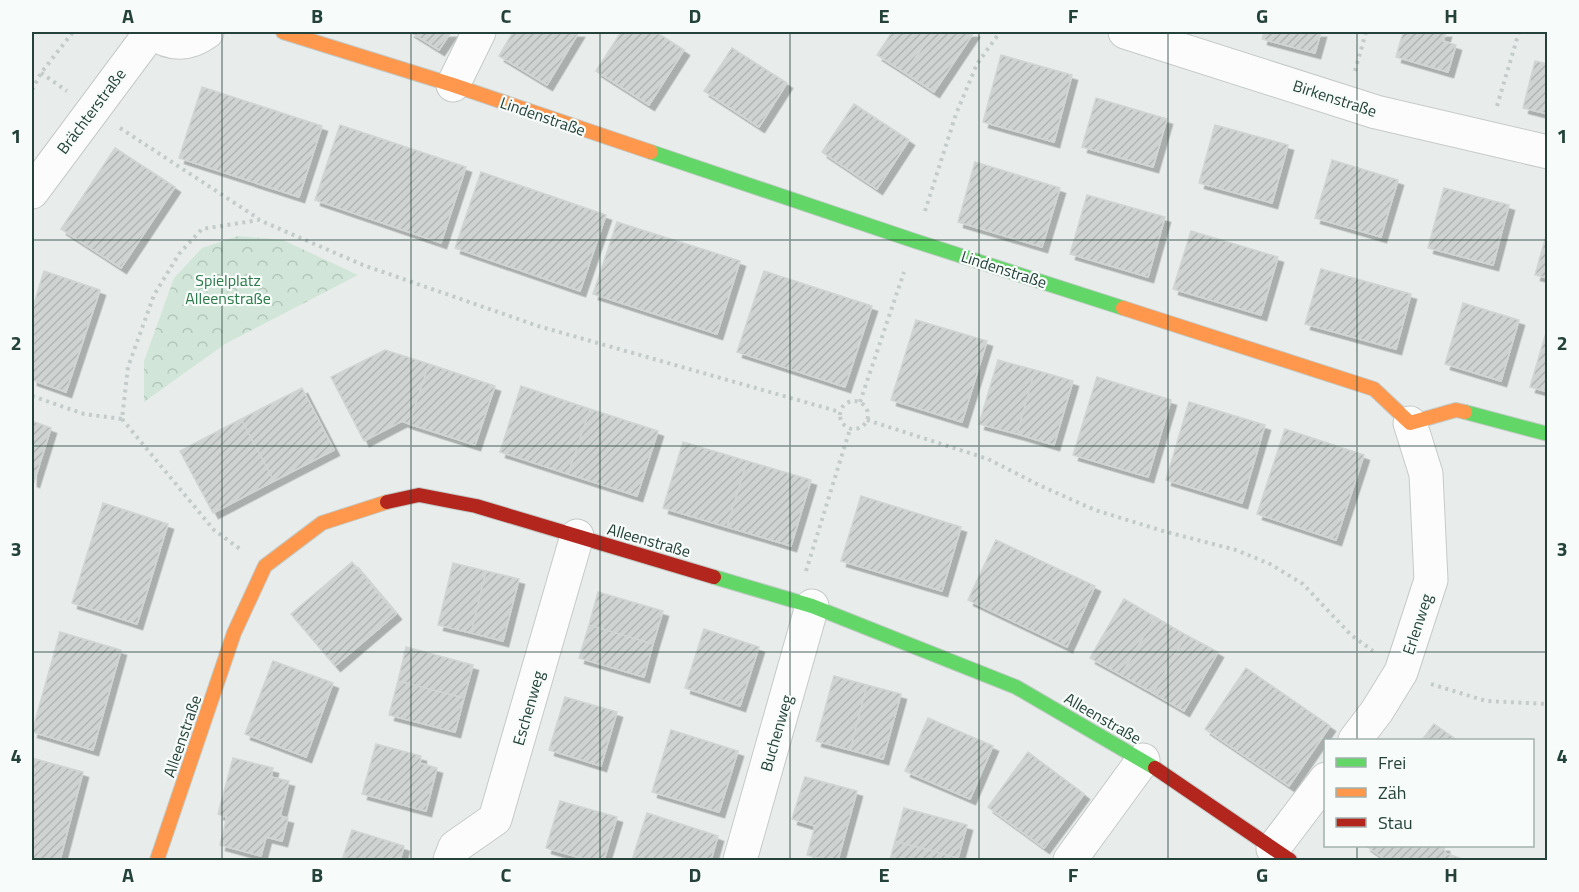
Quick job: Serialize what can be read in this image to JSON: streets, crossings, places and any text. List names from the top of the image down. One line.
{"streets":{"street":["Birkenstraße","Brächterstraße","Lindenstraße","Alleenstraße","Erlenweg","Eschenweg","Buchenweg"]},"crossings":[["Lindenstraße","Erlenweg"],["Alleenstraße","Eschenweg"],["Alleenstraße","Buchenweg"]],"parks":["Spielplatz Alleenstraße"],"legend":["Frei","Zäh","Stau"],"grid":{"columns":["A","B","C","D","E","F","G","H"],"rows":["1","2","3","4"]}}
